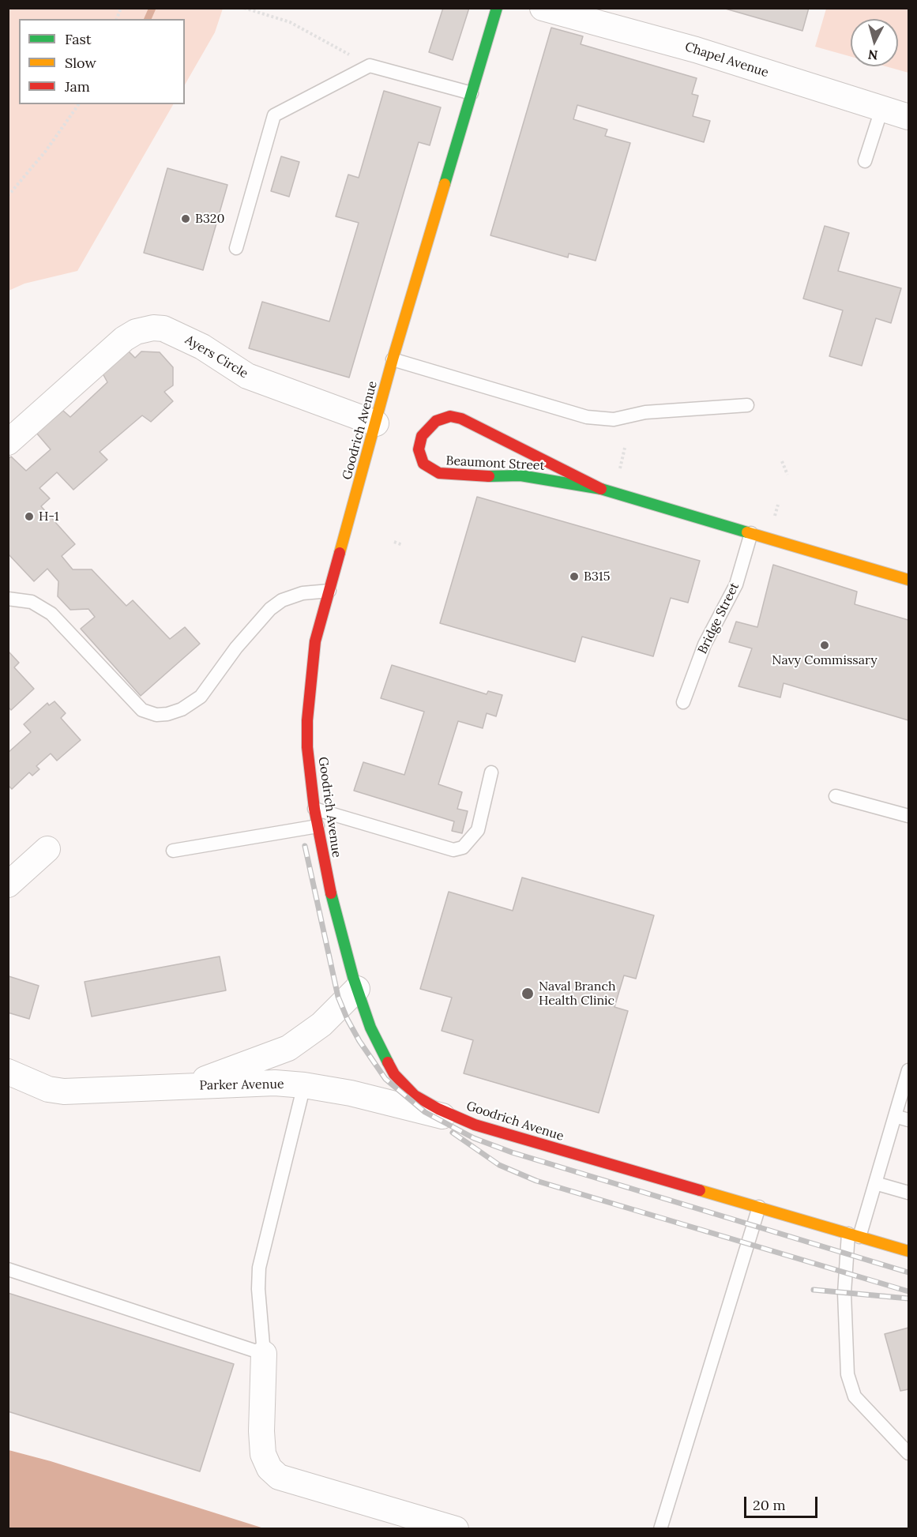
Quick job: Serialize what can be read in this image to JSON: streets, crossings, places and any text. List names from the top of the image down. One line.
{"streets":{"street":["Chapel Avenue","Ayers Circle","Goodrich Avenue","Beaumont Street","Parker Avenue"],"lane":["Bridge Street"]},"crossings":[["Ayers Circle","Goodrich Avenue"],["Goodrich Avenue","Parker Avenue"],["Beaumont Street","Bridge Street"]],"places":["B320","H-1","B315","Navy Commissary","Naval Branch Health Clinic"],"legend":["Fast","Slow","Jam"],"scale_bar":"20 m","north":"bottom"}
